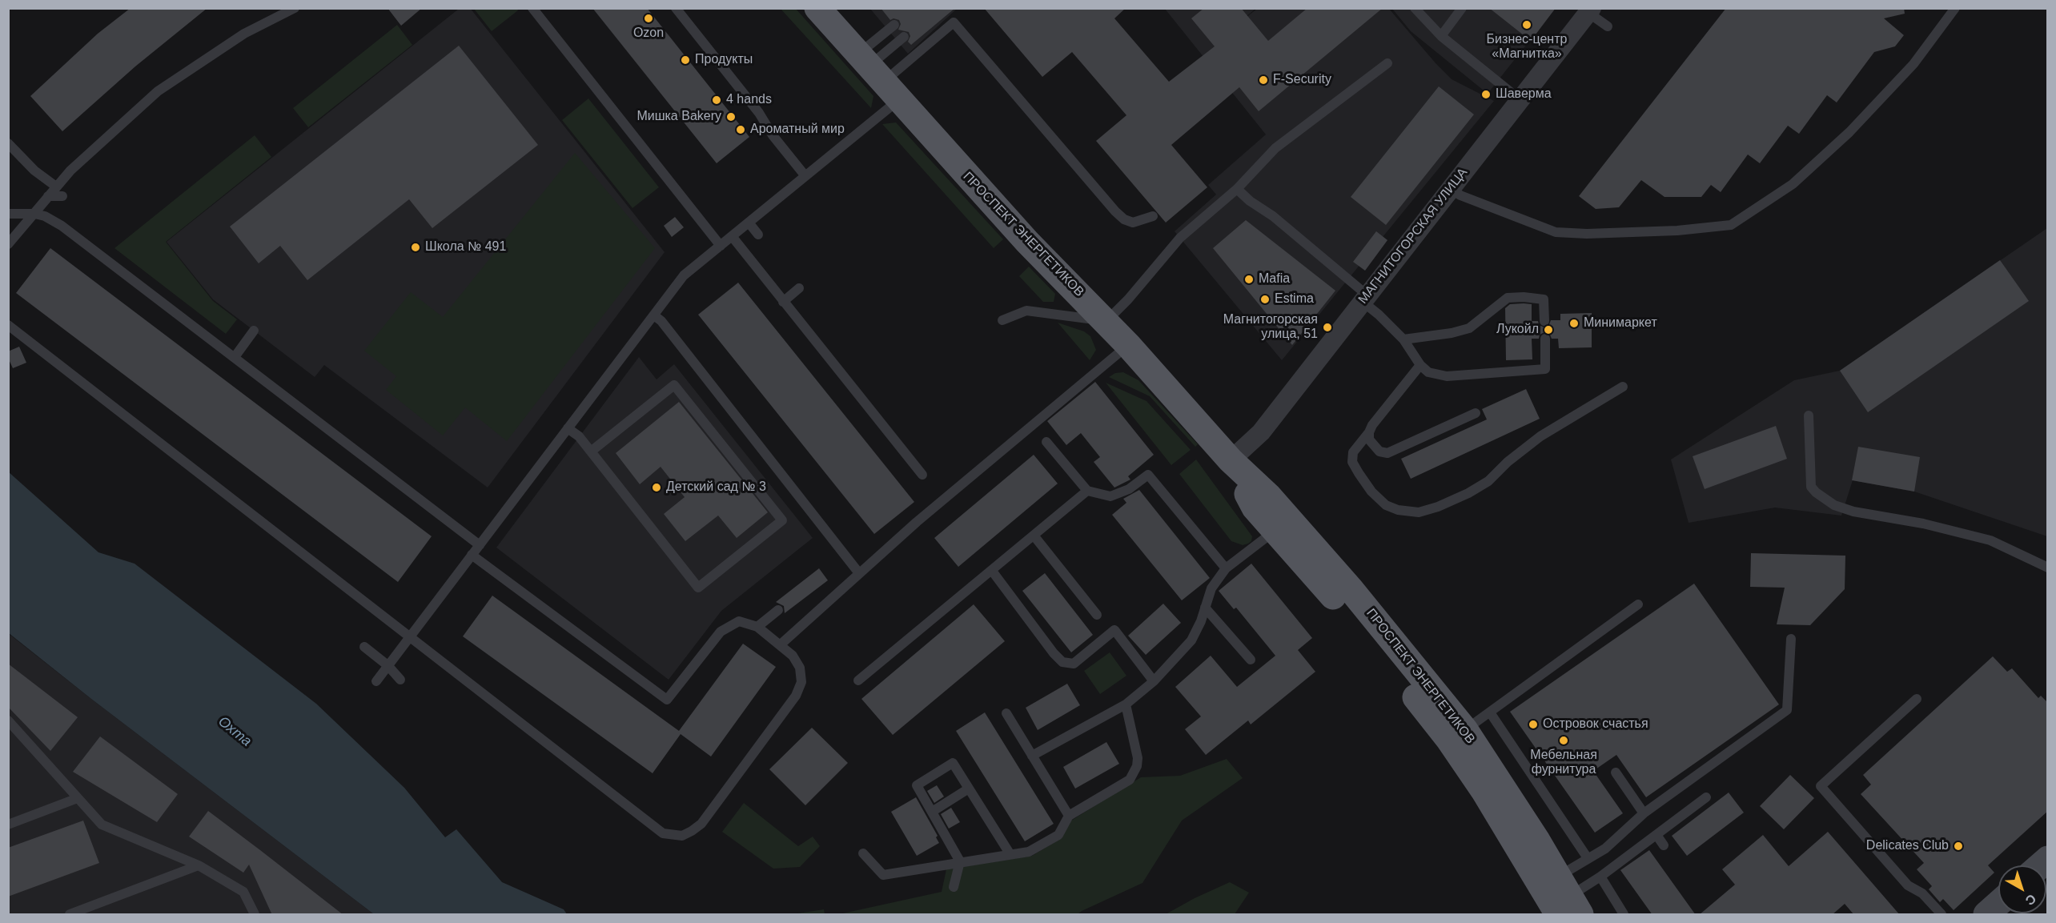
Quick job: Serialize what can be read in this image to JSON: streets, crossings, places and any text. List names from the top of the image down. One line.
{"streets":{"main road":["ПРОСПЕКТ ЭНЕРГЕТИКОВ"],"street":["МАГНИТОГОРСКАЯ УЛИЦА"]},"crossings":[["ПРОСПЕКТ ЭНЕРГЕТИКОВ","МАГНИТОГОРСКАЯ УЛИЦА"]],"water":["Охта"],"places":["Ozon","Бизнес-центр «Магнитка»","Продукты","F-Security","Шаверма","4 hands","Мишка Bakery","Ароматный мир","Школа № 491","Mafia","Estima","Минимаркет","Магнитогорская улица, 51","Лукойл","Детский сад № 3","Островок счастья","Мебельная фурнитура","Delicates Club"],"north":"bottom right"}
